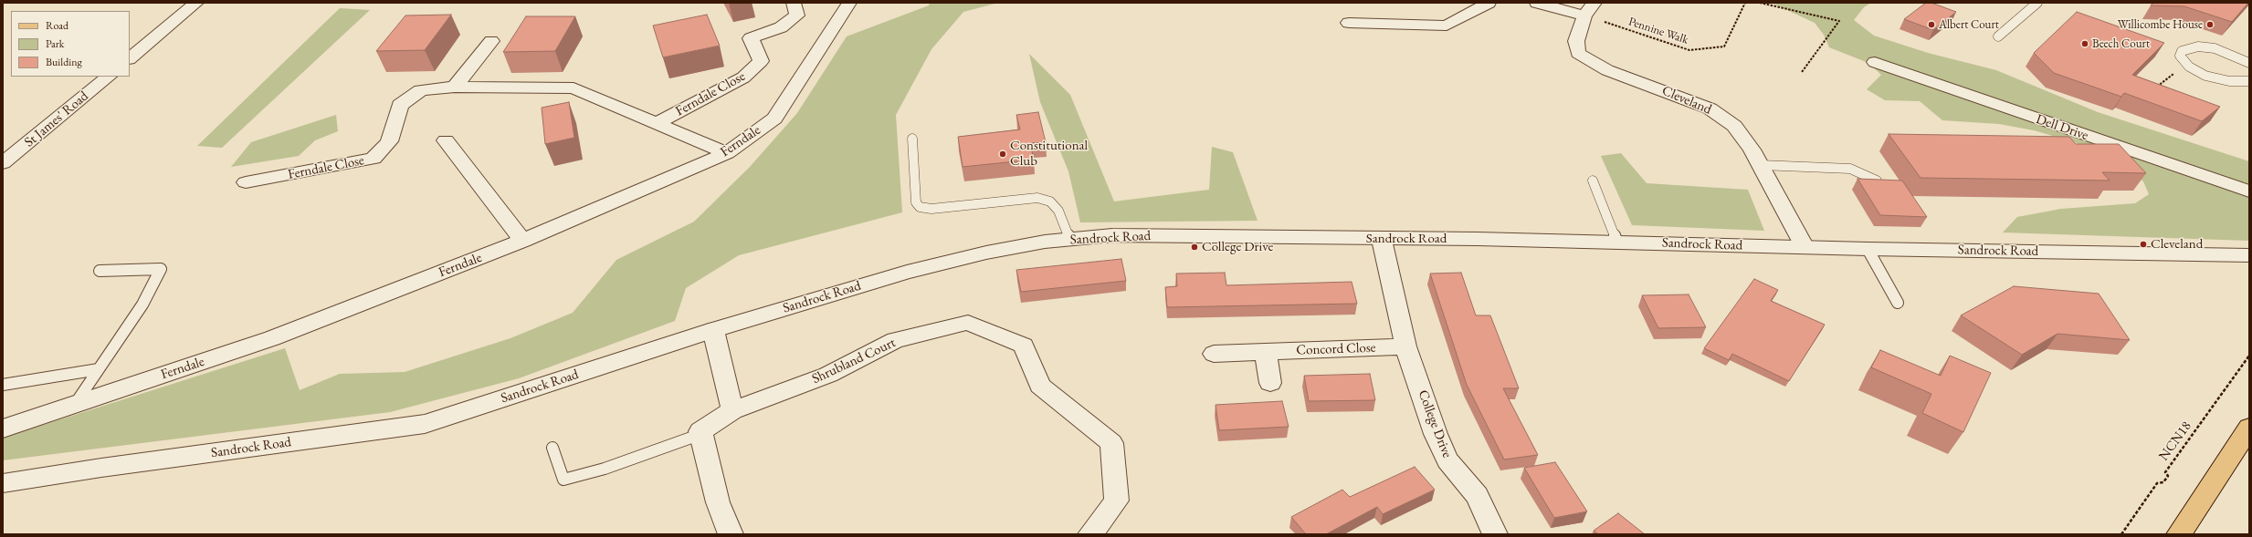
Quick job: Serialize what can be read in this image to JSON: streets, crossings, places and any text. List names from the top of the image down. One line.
{"streets":{"street":["Ferndale Close","Cleveland","St James' Road","Dell Drive","Ferndale","Sandrock Road","Concord Close","Shrubland Court","College Drive"],"path":["Pennine Walk","NCN18"]},"crossings":[["Pennine Walk","Cleveland"],["Ferndale Close","Ferndale"],["Cleveland","Sandrock Road"],["Sandrock Road","College Drive"],["Concord Close","College Drive"]],"places":["Albert Court","Willicombe House","Beech Court","Constitutional Club","Cleveland","College Drive"],"legend":["Road","Park","Building"]}
